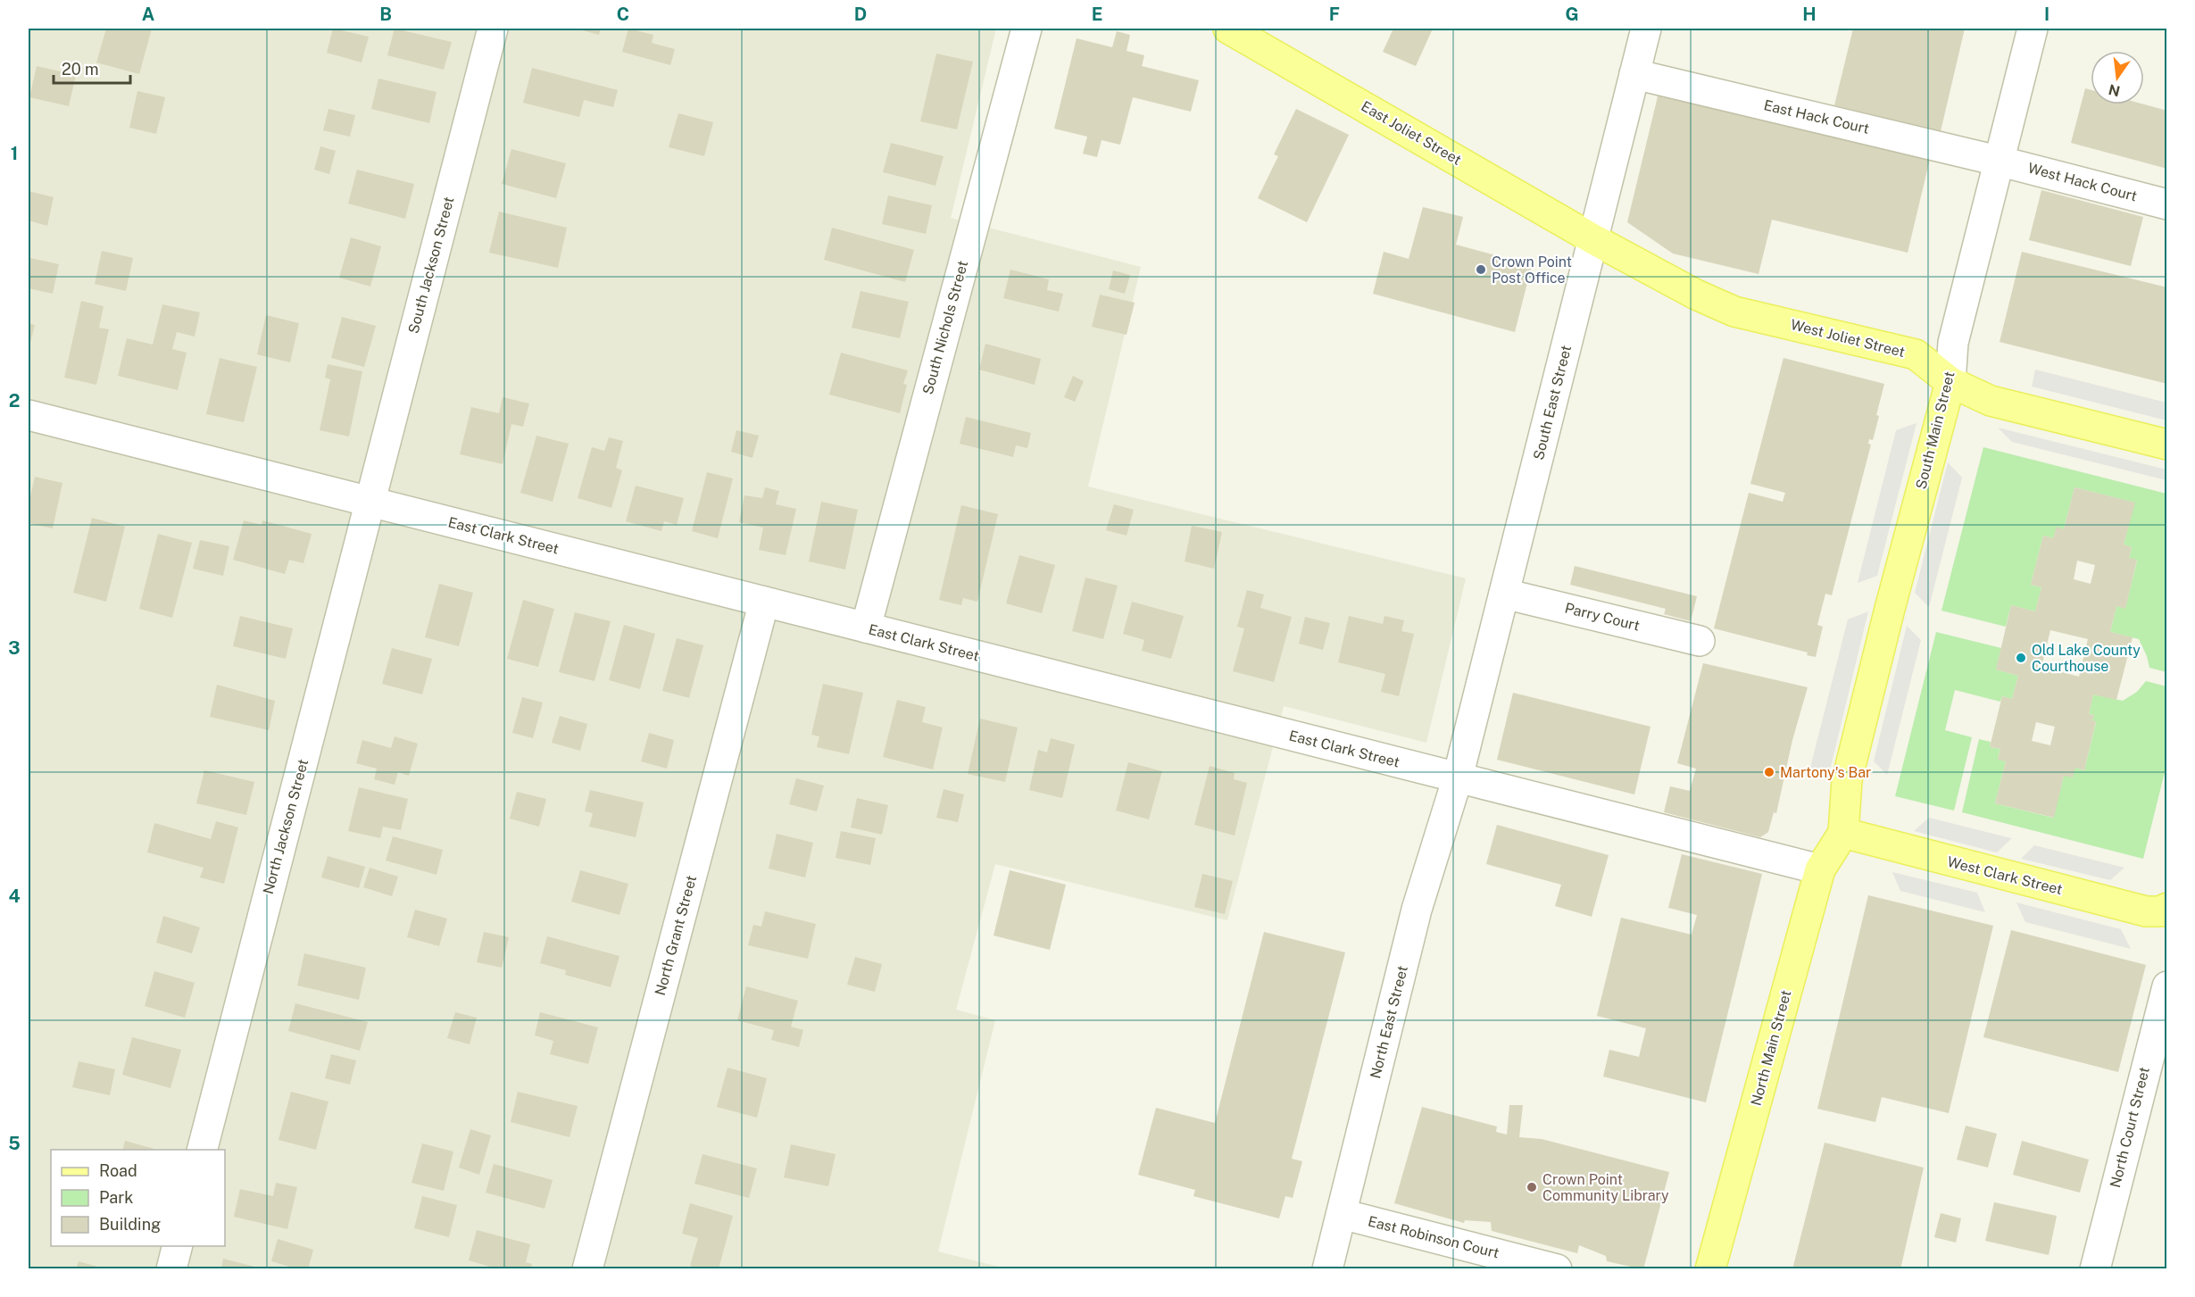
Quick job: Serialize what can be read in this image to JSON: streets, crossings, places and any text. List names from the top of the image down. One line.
{"streets":{"main road":["East Joliet Street","West Joliet Street","South Main Street","West Clark Street","North Main Street"],"street":["East Hack Court","West Hack Court","South Jackson Street","South Nichols Street","South East Street","East Clark Street","Parry Court","North Jackson Street","North Grant Street","North East Street","North Court Street","East Robinson Court"]},"crossings":[["East Hack Court","West Hack Court"],["East Hack Court","South East Street"],["East Hack Court","South Main Street"],["East Joliet Street","West Joliet Street"],["East Joliet Street","South East Street"],["West Hack Court","South Main Street"],["South Jackson Street","East Clark Street"],["South Jackson Street","North Jackson Street"],["South Nichols Street","East Clark Street"],["West Joliet Street","South East Street"],["West Joliet Street","South Main Street"],["South East Street","East Clark Street"],["South East Street","Parry Court"],["South East Street","North East Street"],["South Main Street","West Clark Street"],["South Main Street","North Main Street"],["East Clark Street","North Jackson Street"],["East Clark Street","North Grant Street"],["East Clark Street","North East Street"],["East Clark Street","North Main Street"],["West Clark Street","North Main Street"],["North East Street","East Robinson Court"]],"places":["Crown Point Post Office","Old Lake County Courthouse","Martony's Bar","Crown Point Community Library"],"legend":["Road","Park","Building"],"scale_bar":"20 m","north":"bottom","grid":{"columns":["A","B","C","D","E","F","G","H","I"],"rows":["1","2","3","4","5"]}}
